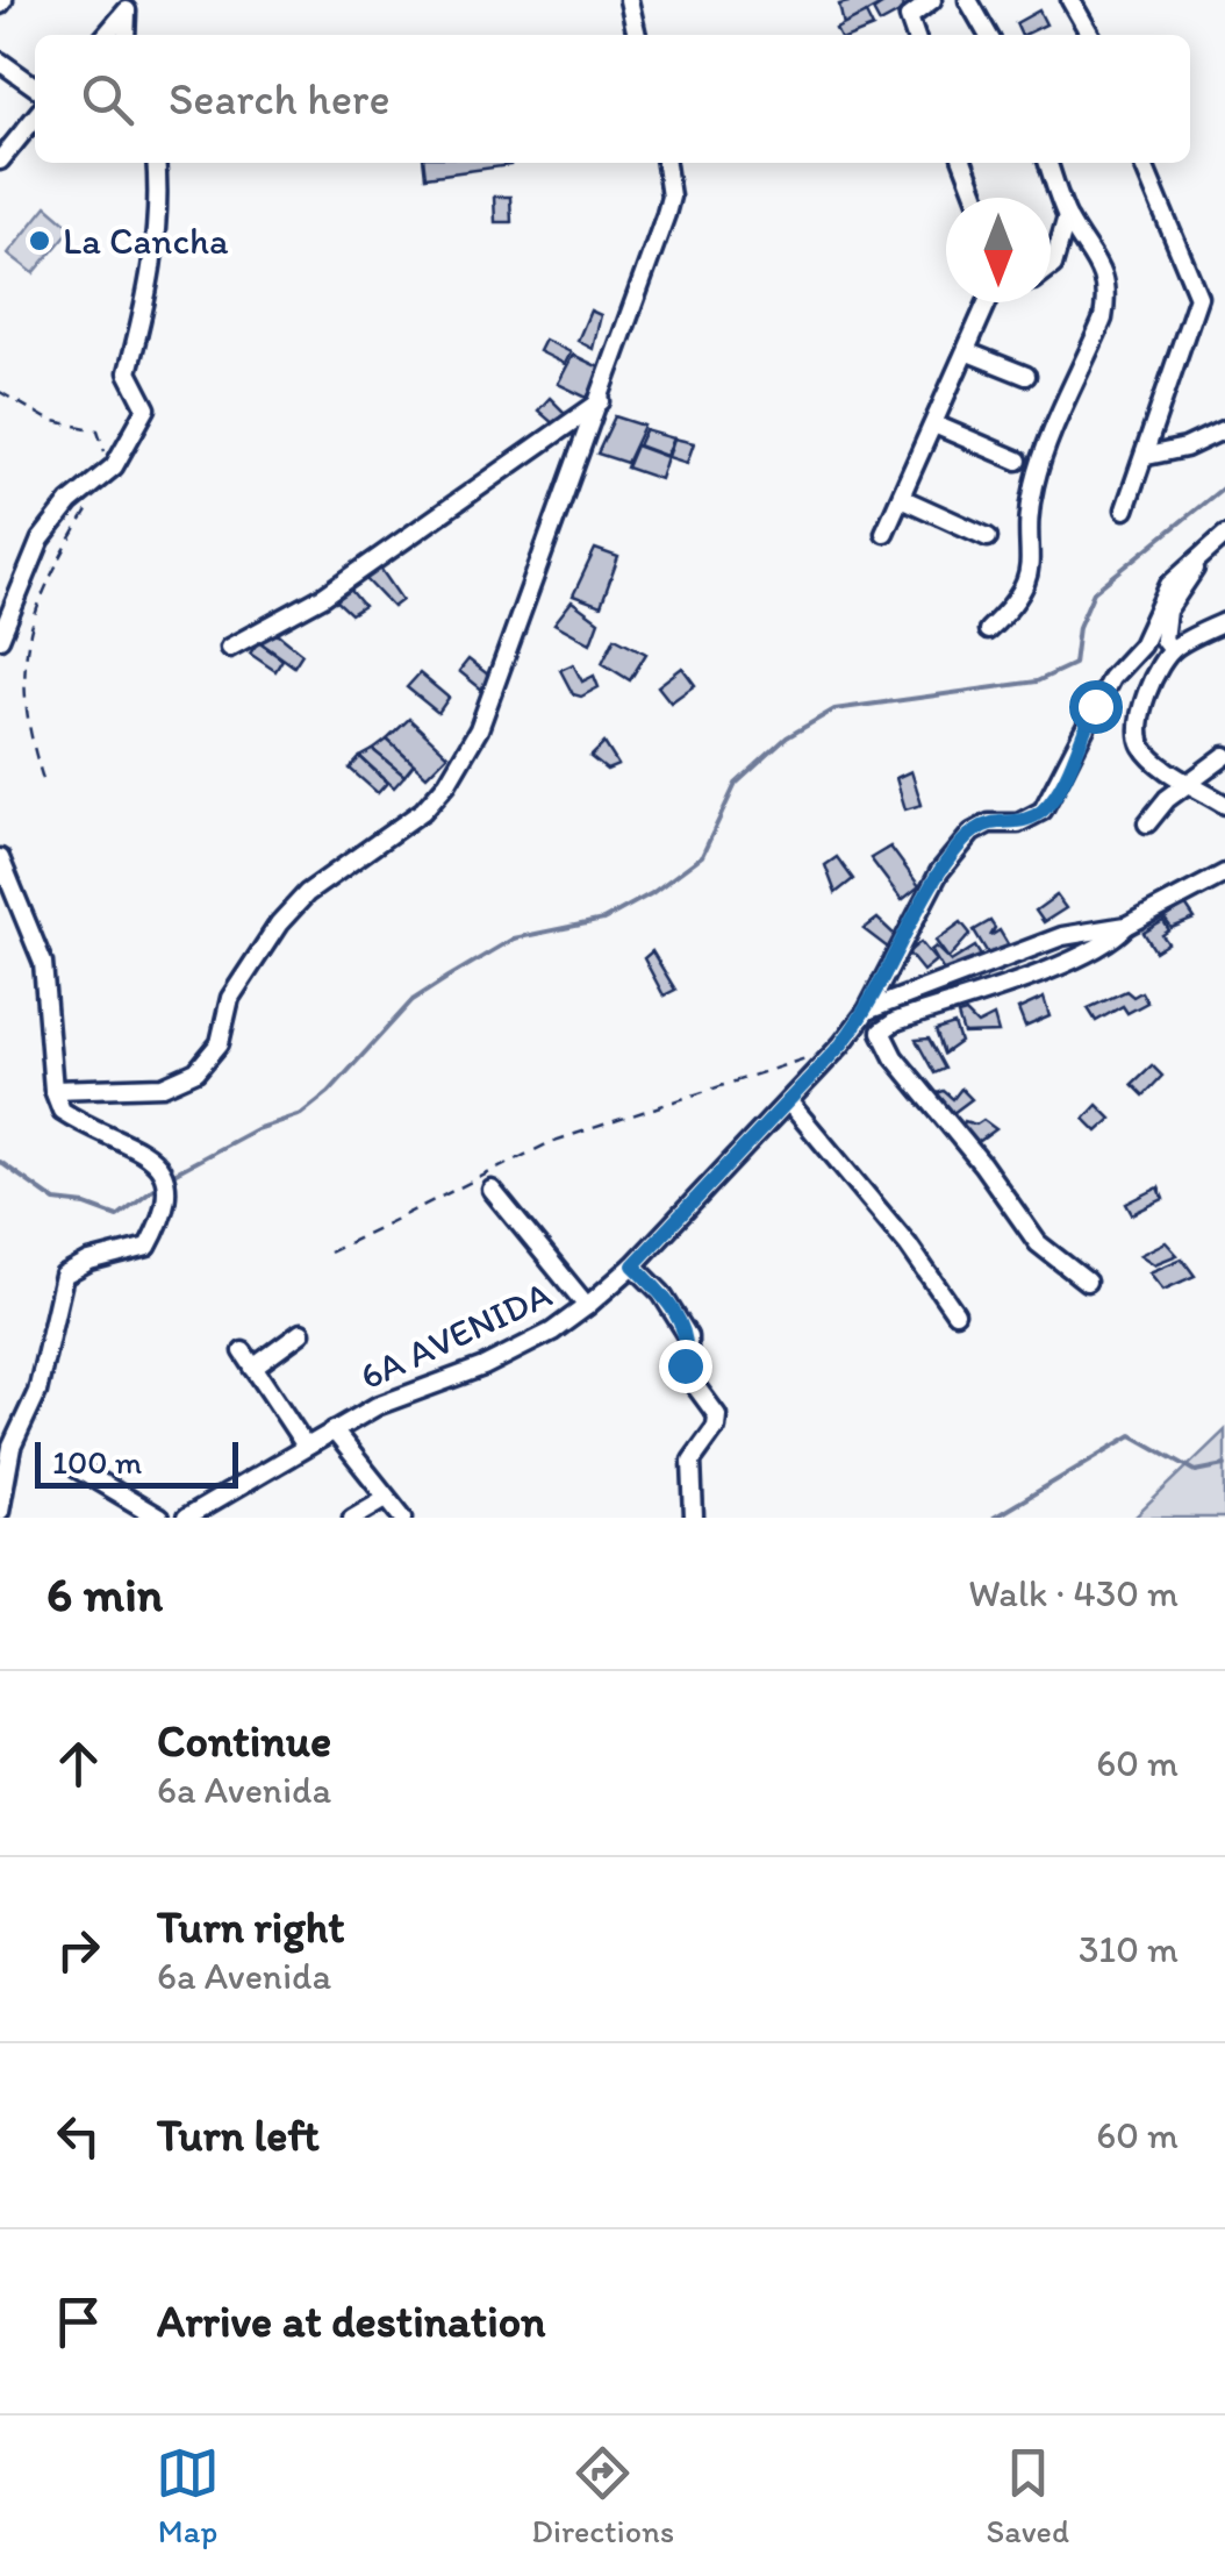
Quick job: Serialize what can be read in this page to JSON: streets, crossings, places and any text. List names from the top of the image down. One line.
{"streets":{"street":["6A AVENIDA"]},"places":["La Cancha"],"scale_bar":"100 m","north":"bottom","page":{"search":"Search here","scale":"100 m","heading":["6 min","Walk · 430 m"],"list":[["Continue","6a Avenida","60 m"],["Turn right","6a Avenida","310 m"],["Turn left","60 m"],"Arrive at destination"],"nav":["Map","Directions","Saved"]}}
